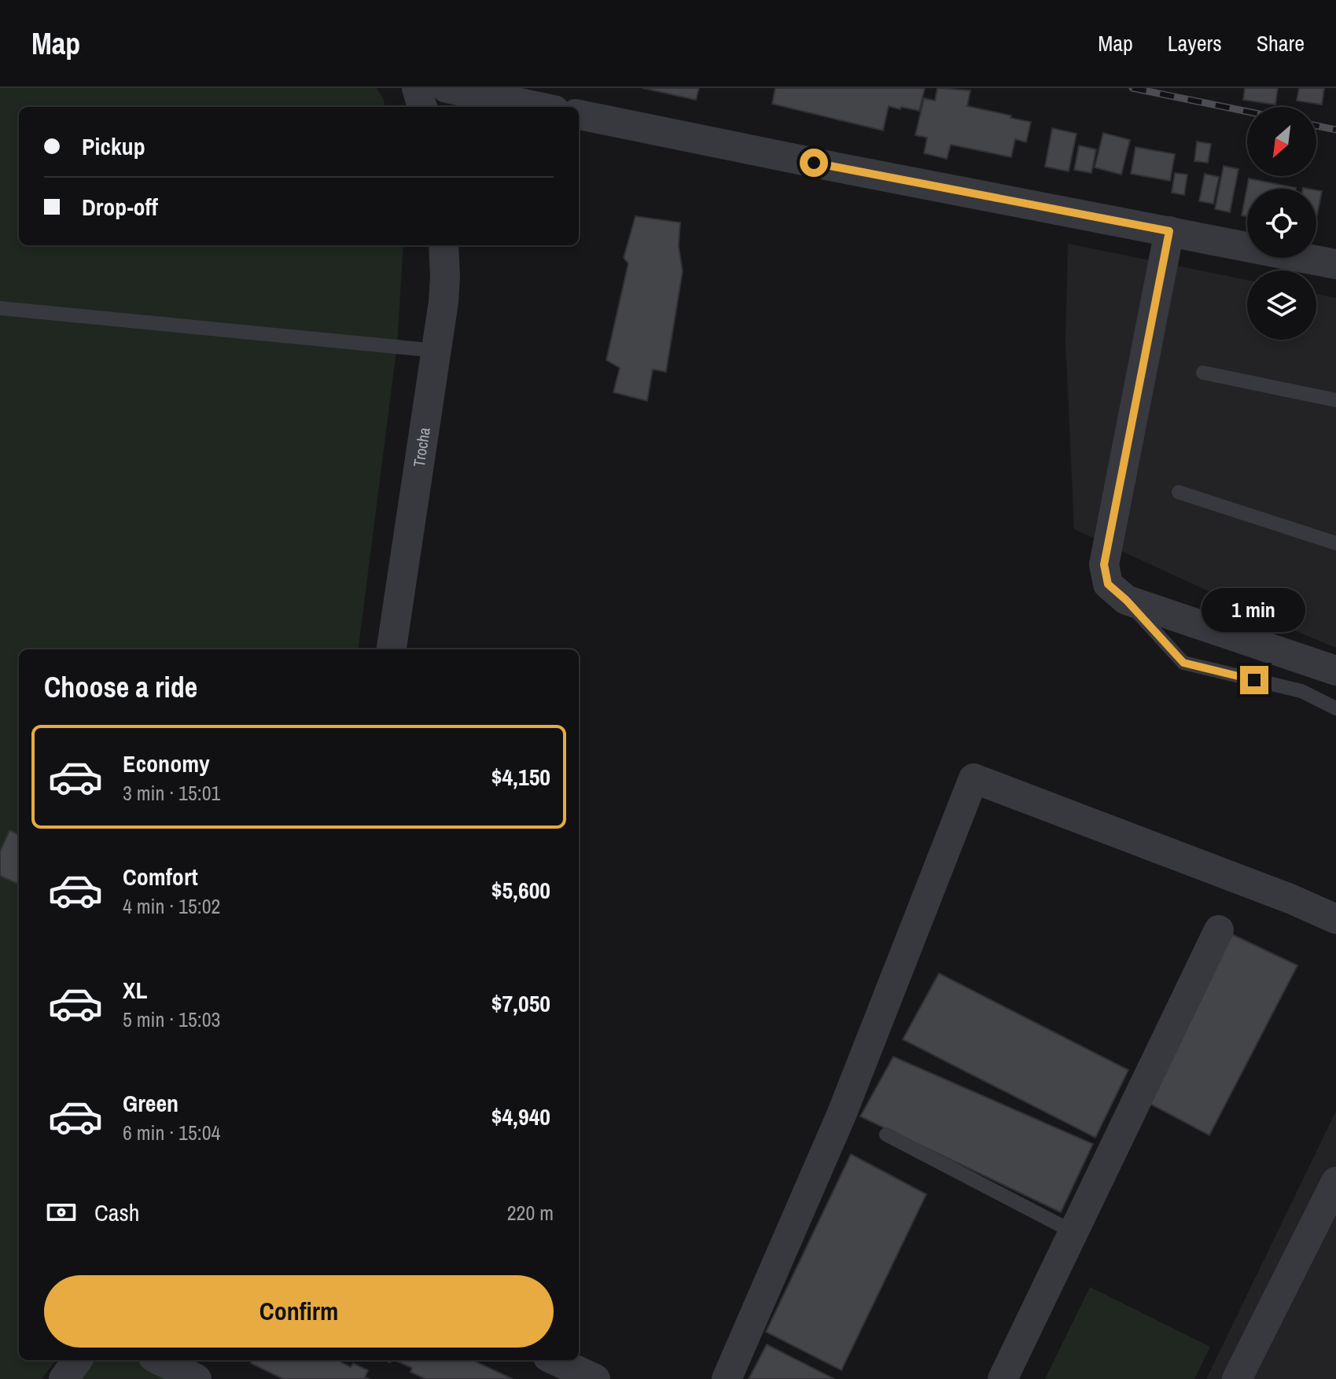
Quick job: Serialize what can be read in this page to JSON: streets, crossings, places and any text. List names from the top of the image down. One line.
{"streets":{"street":["Trocha"]},"north":"bottom left","page":{"header":"Map","nav":["Map","Layers","Share"],"banner":["Pickup","Drop-off"],"bubble":"1 min","heading":"Choose a ride","list":[{"name":"Economy","note":"3 min · 15:01","value":"$4,150"},{"name":"Comfort","note":"4 min · 15:02","value":"$5,600"},{"name":"XL","note":"5 min · 15:03","value":"$7,050"},{"name":"Green","note":"6 min · 15:04","value":"$4,940"}],"pay":["Cash","220 m"],"buttons":"Confirm"}}
